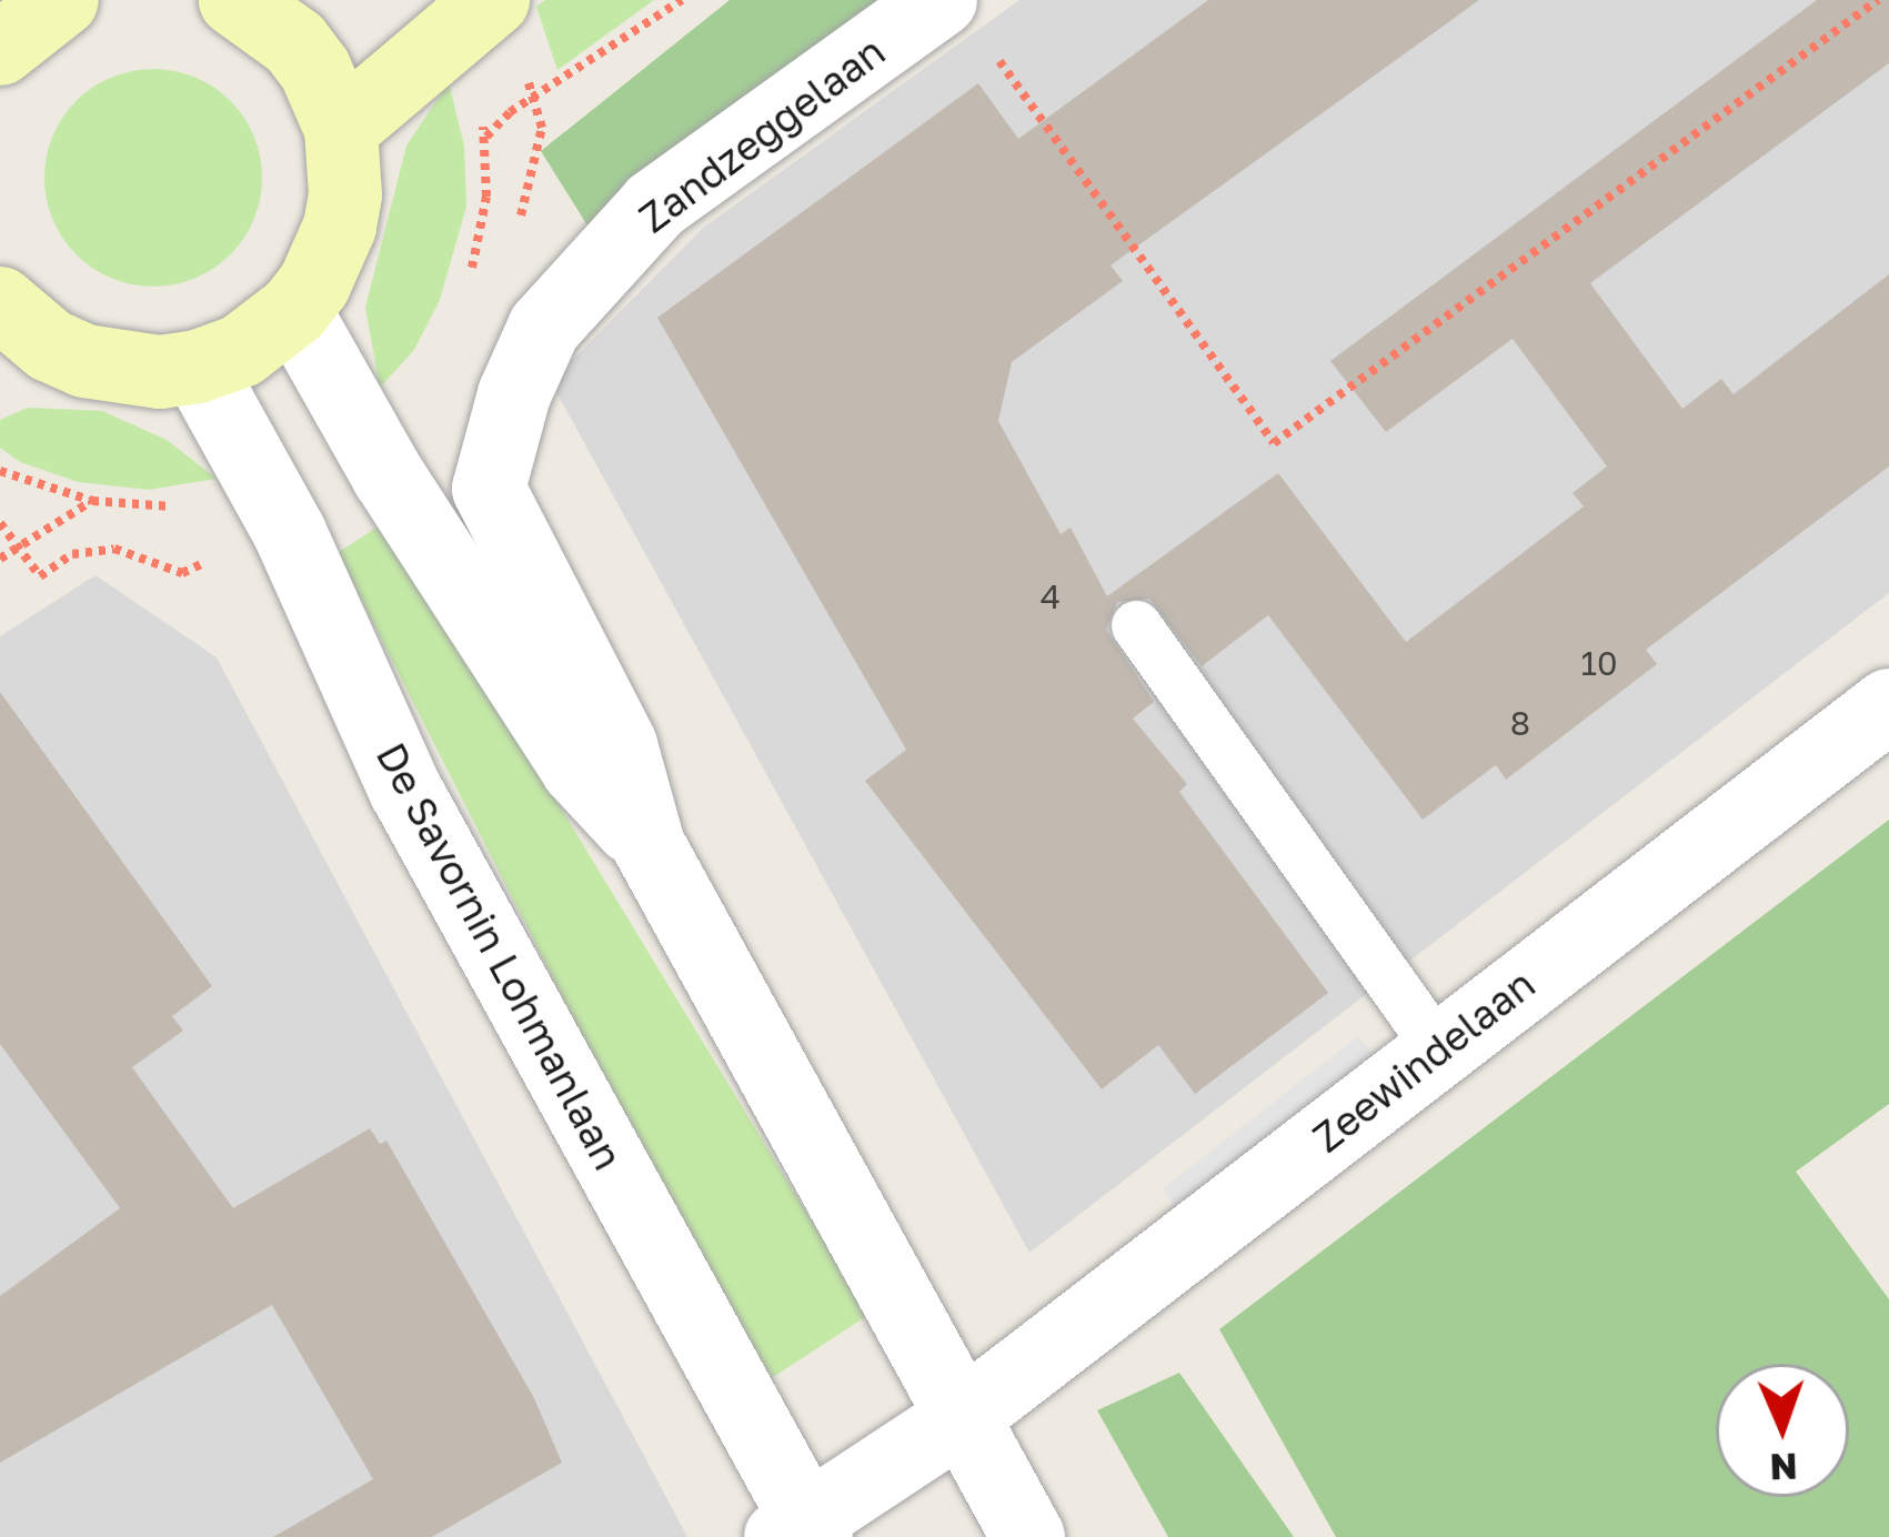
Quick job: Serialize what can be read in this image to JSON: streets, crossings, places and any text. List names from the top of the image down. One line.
{"streets":{"street":["Zandzeggelaan","De Savornin Lohmanlaan","Zeewindelaan"]},"crossings":[["De Savornin Lohmanlaan","Zeewindelaan"]],"house_numbers":["4","10","8"],"north":"bottom"}
